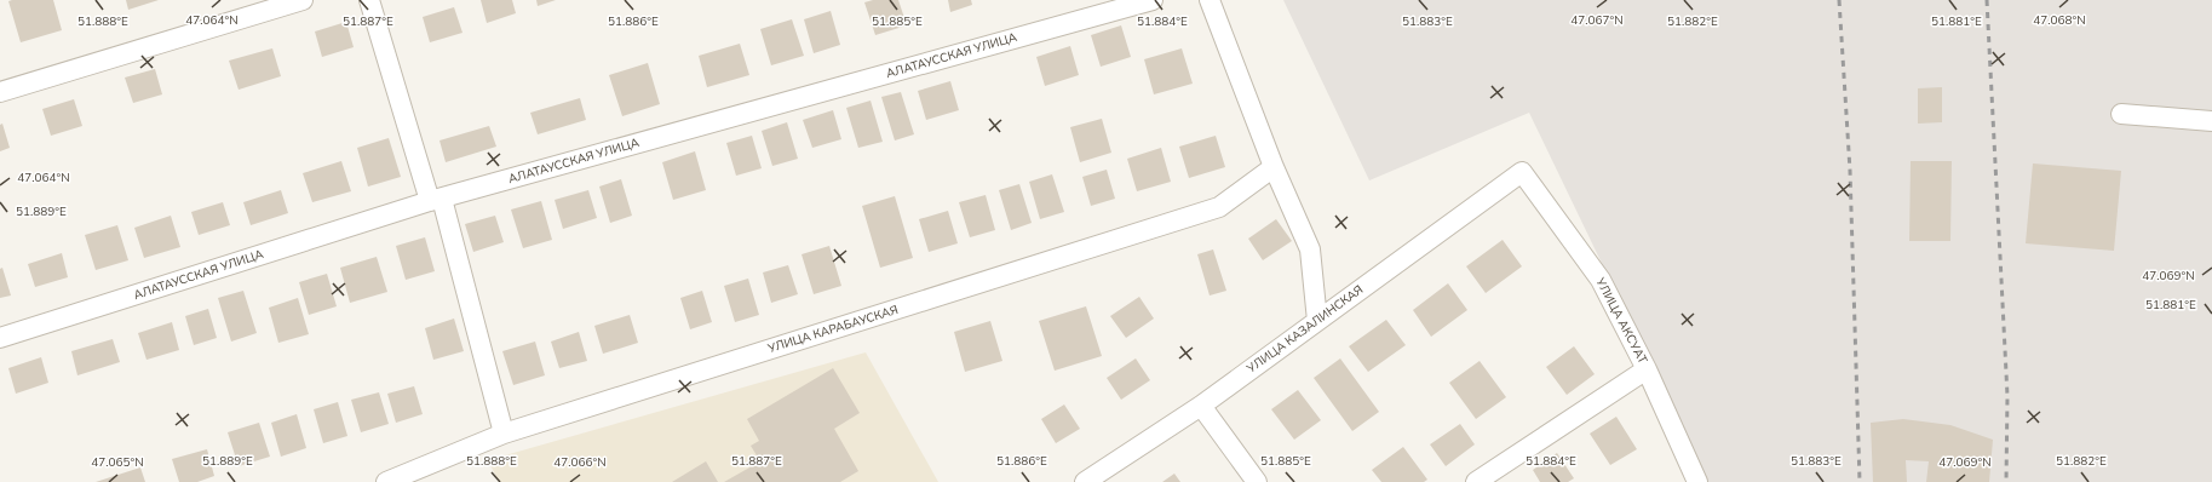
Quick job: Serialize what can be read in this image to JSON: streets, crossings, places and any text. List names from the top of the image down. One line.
{"streets":{"street":["АЛАТАУССКАЯ УЛИЦА","УЛИЦА АКСУАТ","УЛИЦА КАРАБАУСКАЯ","УЛИЦА КАЗАЛИНСКАЯ"]},"crossings":[["УЛИЦА АКСУАТ","УЛИЦА КАЗАЛИНСКАЯ"]],"coordinates":["47.064°N","47.067°N","47.068°N","51.888°E","51.887°E","51.886°E","51.885°E","51.884°E","51.883°E","51.882°E","51.881°E","51.889°E","47.069°N","47.065°N","47.066°N"]}
